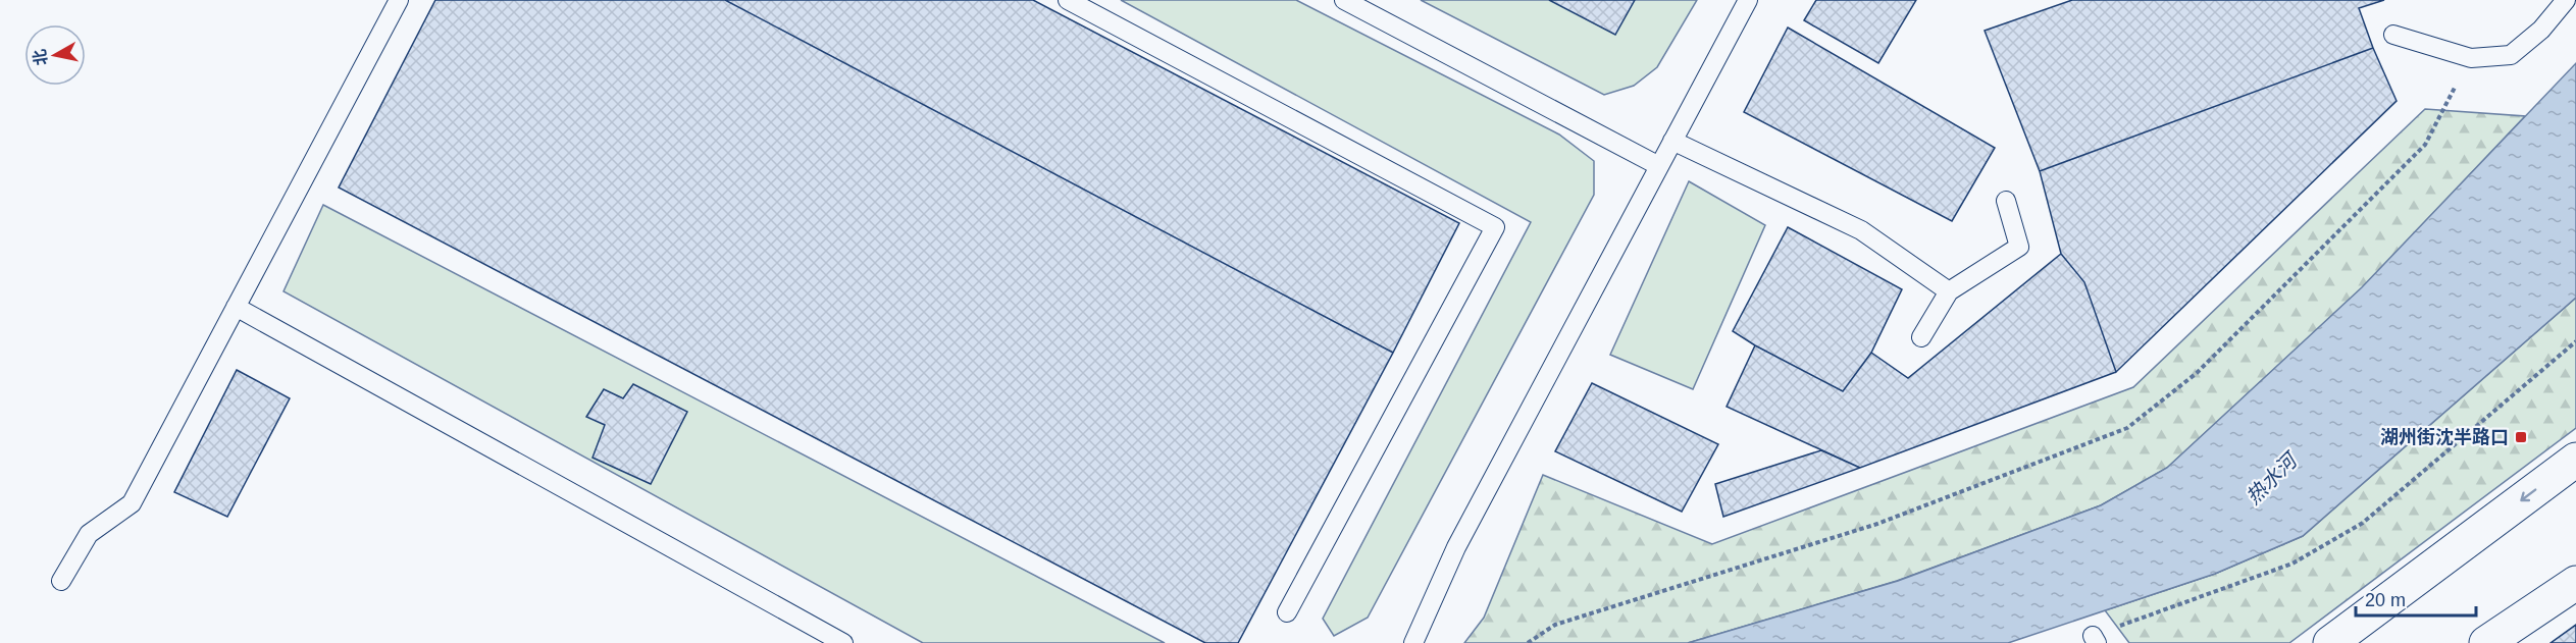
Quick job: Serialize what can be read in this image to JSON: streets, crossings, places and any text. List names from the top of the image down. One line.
{"water":["热水河"],"places":{"transit":["湖州街沈半路口"]},"scale_bar":"20 m","north":"left"}
